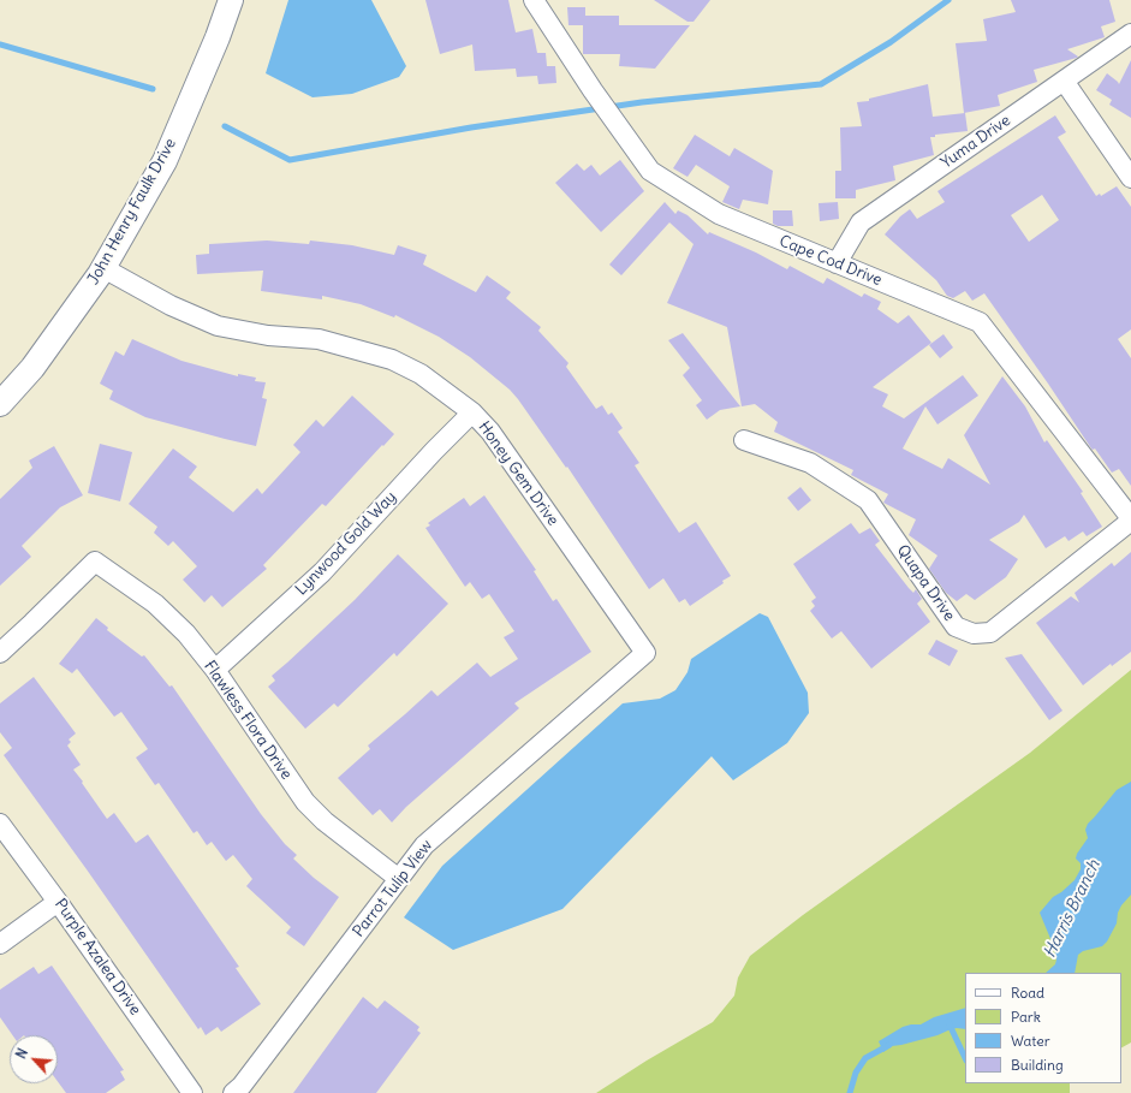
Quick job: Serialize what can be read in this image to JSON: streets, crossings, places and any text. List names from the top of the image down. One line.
{"streets":{"street":["Yuma Drive","John Henry Faulk Drive","Cape Cod Drive","Honey Gem Drive","Lynwood Gold Way","Quapa Drive","Flawless Flora Drive","Parrot Tulip View","Purple Azalea Drive"]},"crossings":[["Yuma Drive","Cape Cod Drive"],["John Henry Faulk Drive","Honey Gem Drive"],["Cape Cod Drive","Quapa Drive"],["Honey Gem Drive","Lynwood Gold Way"],["Honey Gem Drive","Parrot Tulip View"],["Lynwood Gold Way","Flawless Flora Drive"],["Flawless Flora Drive","Parrot Tulip View"]],"water":["Harris Branch"],"legend":["Road","Park","Water","Building"],"north":"top left"}
